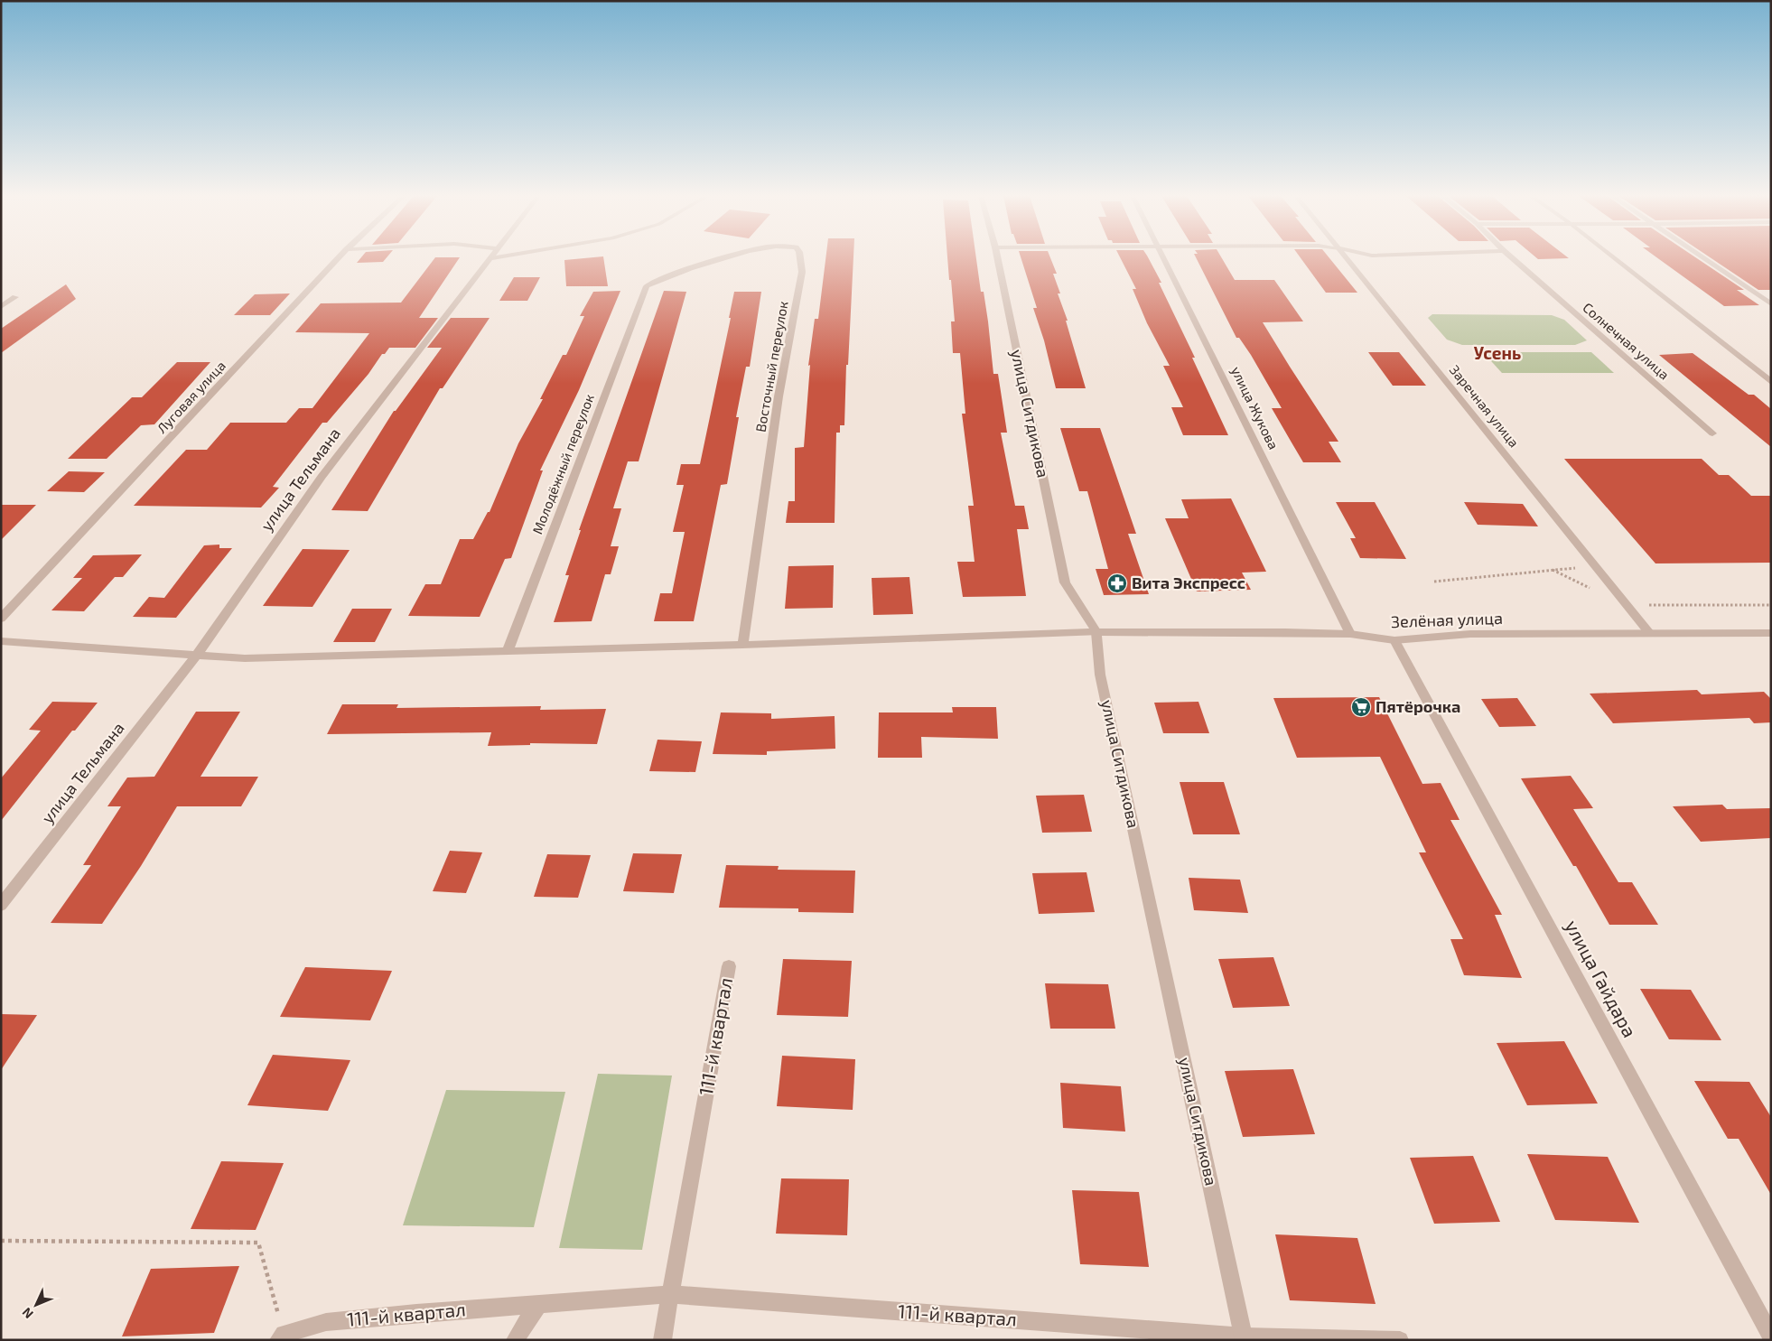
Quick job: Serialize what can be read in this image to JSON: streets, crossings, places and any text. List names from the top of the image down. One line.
{"streets":{"street":["Солнечная улица","Восточный переулок","Луговая улица","Заречная улица","улица Жукова","улица Ситдикова","Молодёжный переулок","улица Тельмана","Зелёная улица","улица Гайдара","111-й квартал"]},"crossings":[["Восточный переулок","Молодёжный переулок"],["Восточный переулок","Зелёная улица"],["Заречная улица","Зелёная улица"],["улица Жукова","Зелёная улица"],["улица Ситдикова","Зелёная улица"],["улица Ситдикова","111-й квартал"],["Молодёжный переулок","Зелёная улица"],["улица Тельмана","Зелёная улица"],["Зелёная улица","улица Гайдара"]],"districts":["Усень"],"places":{"pharmacy":["Вита Экспресс"],"supermarket":["Пятёрочка"]},"north":"bottom left"}
